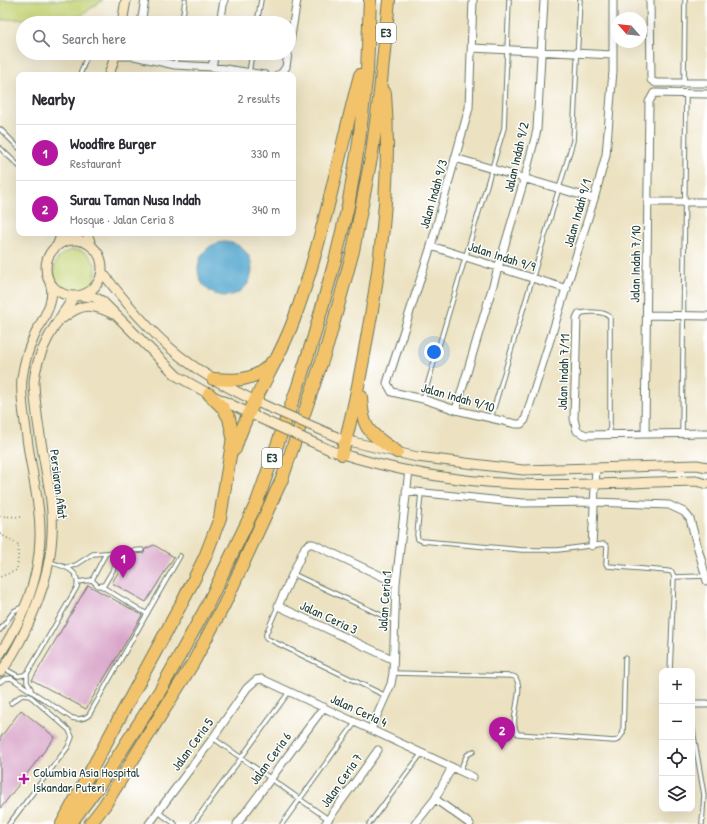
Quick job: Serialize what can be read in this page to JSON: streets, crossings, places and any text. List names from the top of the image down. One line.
{"streets":{"highway":["E3"],"main road":["Persiaran Afiat"],"street":["Jalan Indah 9/2","Jalan Indah 9/3","Jalan Indah 9/1","Jalan Indah 9/9","Jalan Indah 7/10","Jalan Indah 7/11","Jalan Indah 9/10","Jalan Ceria 1","Jalan Ceria 3","Jalan Ceria 4","Jalan Ceria 5","Jalan Ceria 6","Jalan Ceria 7"]},"crossings":[["Jalan Indah 9/2","Jalan Indah 9/9"],["Jalan Indah 9/2","Jalan Indah 9/10"],["Jalan Indah 9/3","Jalan Indah 9/9"],["Jalan Indah 9/3","Jalan Indah 9/10"],["Jalan Indah 9/1","Jalan Indah 9/9"],["Jalan Indah 9/1","Jalan Indah 9/10"],["Jalan Ceria 1","Jalan Ceria 3"],["Jalan Ceria 1","Jalan Ceria 4"],["Jalan Ceria 4","Jalan Ceria 5"],["Jalan Ceria 4","Jalan Ceria 6"]],"places":{"health":["Columbia Asia Hospital Iskandar Puteri"]},"north":"top left","page":{"search":"Search here","heading":["Nearby","2 results"],"list":[{"mark":"1","name":"Woodfire Burger","note":"Restaurant","value":"330 m"},{"mark":"2","name":"Surau Taman Nusa Indah","note":"Mosque · Jalan Ceria 8","value":"340 m"}],"pins":["1","2"],"map_buttons":["+","−"]}}
